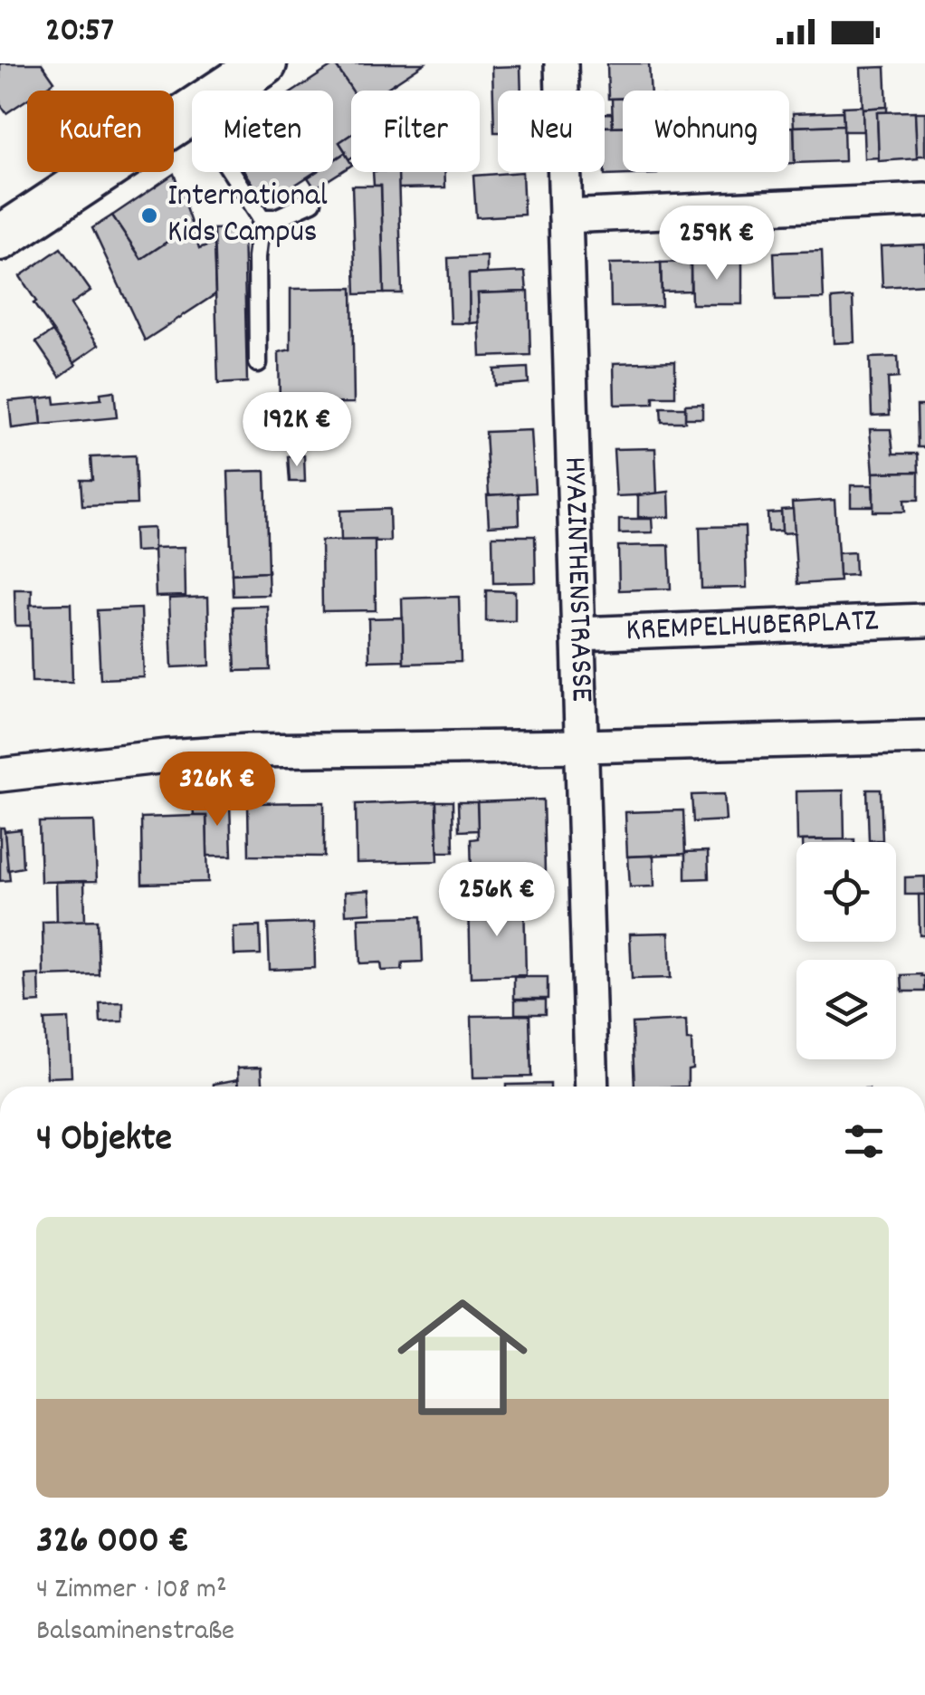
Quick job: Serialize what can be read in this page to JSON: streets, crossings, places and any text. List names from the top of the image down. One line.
{"streets":{"street":["HYAZINTHENSTRASSE","KREMPELHUBERPLATZ"]},"crossings":[["HYAZINTHENSTRASSE","KREMPELHUBERPLATZ"]],"places":["International Kids Campus"],"page":{"status":"20:57","chip":["Kaufen","Mieten","Filter","Neu","Wohnung"],"price":["259K €","192K €","326K €","256K €"],"heading":"4 Objekte","list":[{"name":"326 000 €","note":"4 Zimmer · 108 m² · Balsaminenstraße"}]}}
